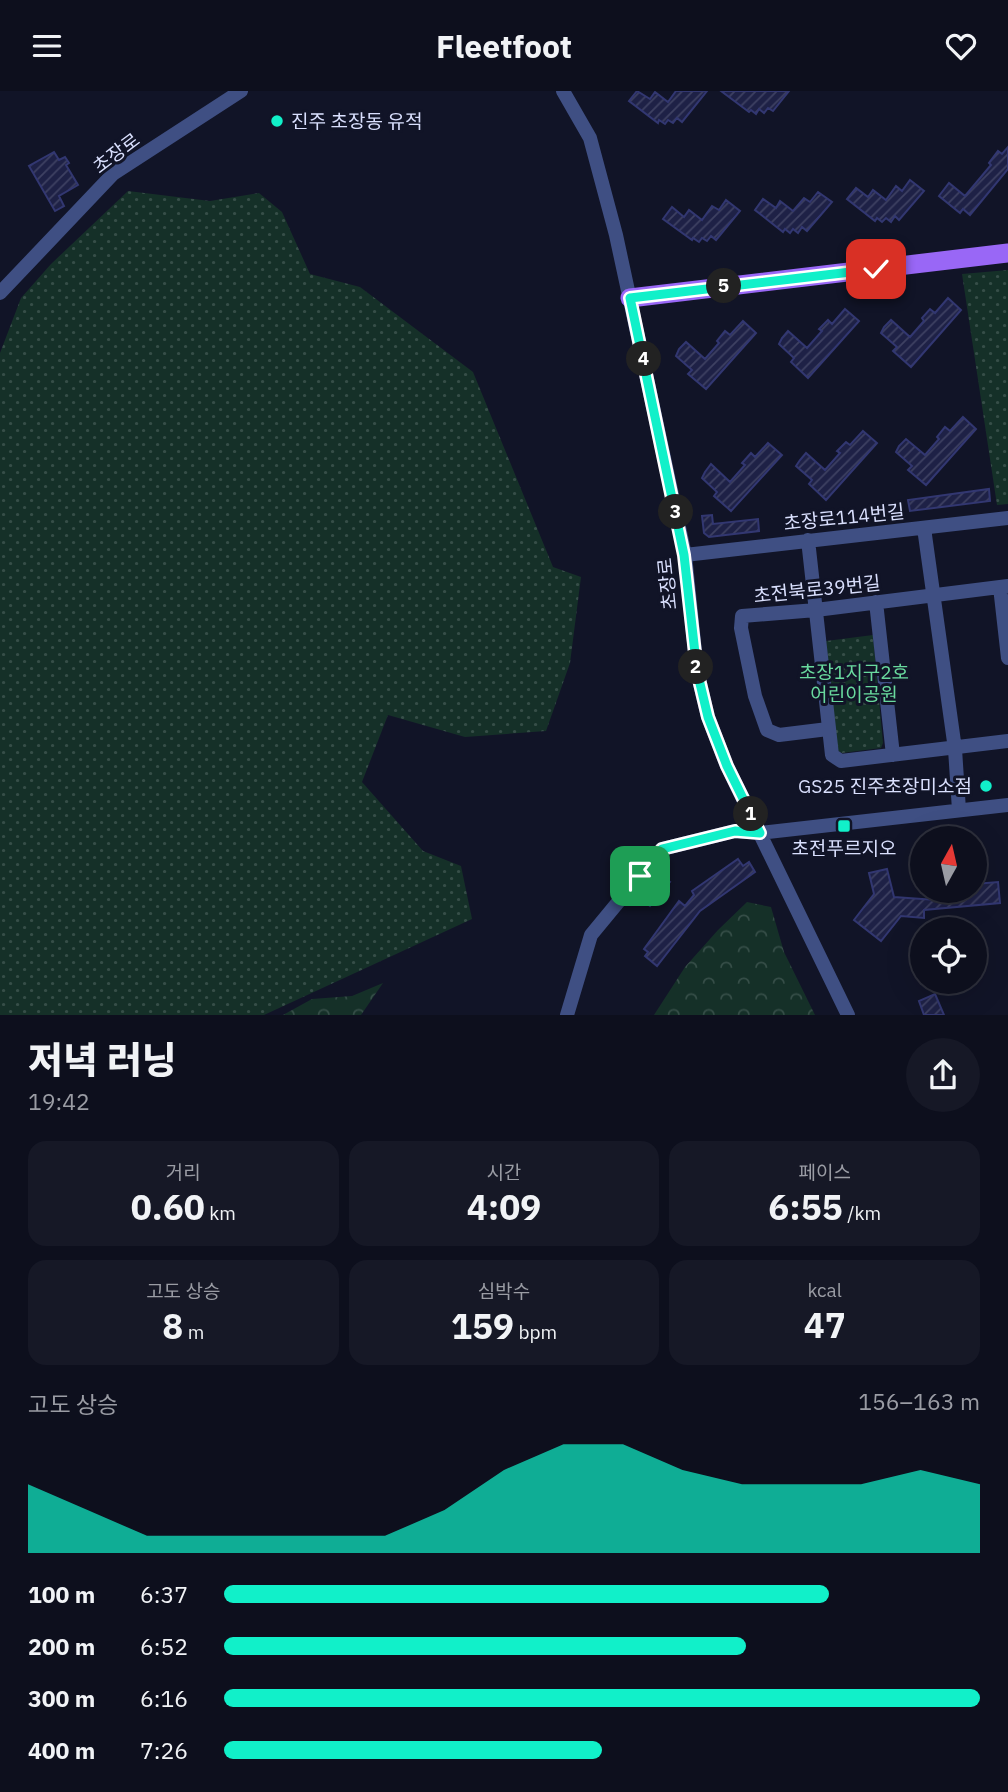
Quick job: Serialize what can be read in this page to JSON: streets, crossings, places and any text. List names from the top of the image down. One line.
{"streets":{"street":["초장로","초장로114번길","초전북로39번길"]},"crossings":[["초장로","초장로114번길"]],"parks":["초장1지구2호 어린이공원"],"places":{"other":["진주 초장동 유적","GS25 진주초장미소점"],"transit":["초전푸르지오"]},"north":"top","page":{"header":"Fleetfoot","pins":["5","4","3","2","1"],"heading":["저녁 러닝","19:42"],"stats":[["거리","0.60 km"],["시간","4:09"],["페이스","6:55 /km"],["고도 상승","8 m"],["심박수","159 bpm"],["kcal","47"]],"chart":["고도 상승","156–163 m"],"list":[{"name":"100 m","note":"6:37"},{"name":"200 m","note":"6:52"},{"name":"300 m","note":"6:16"},{"name":"400 m","note":"7:26"}]}}
